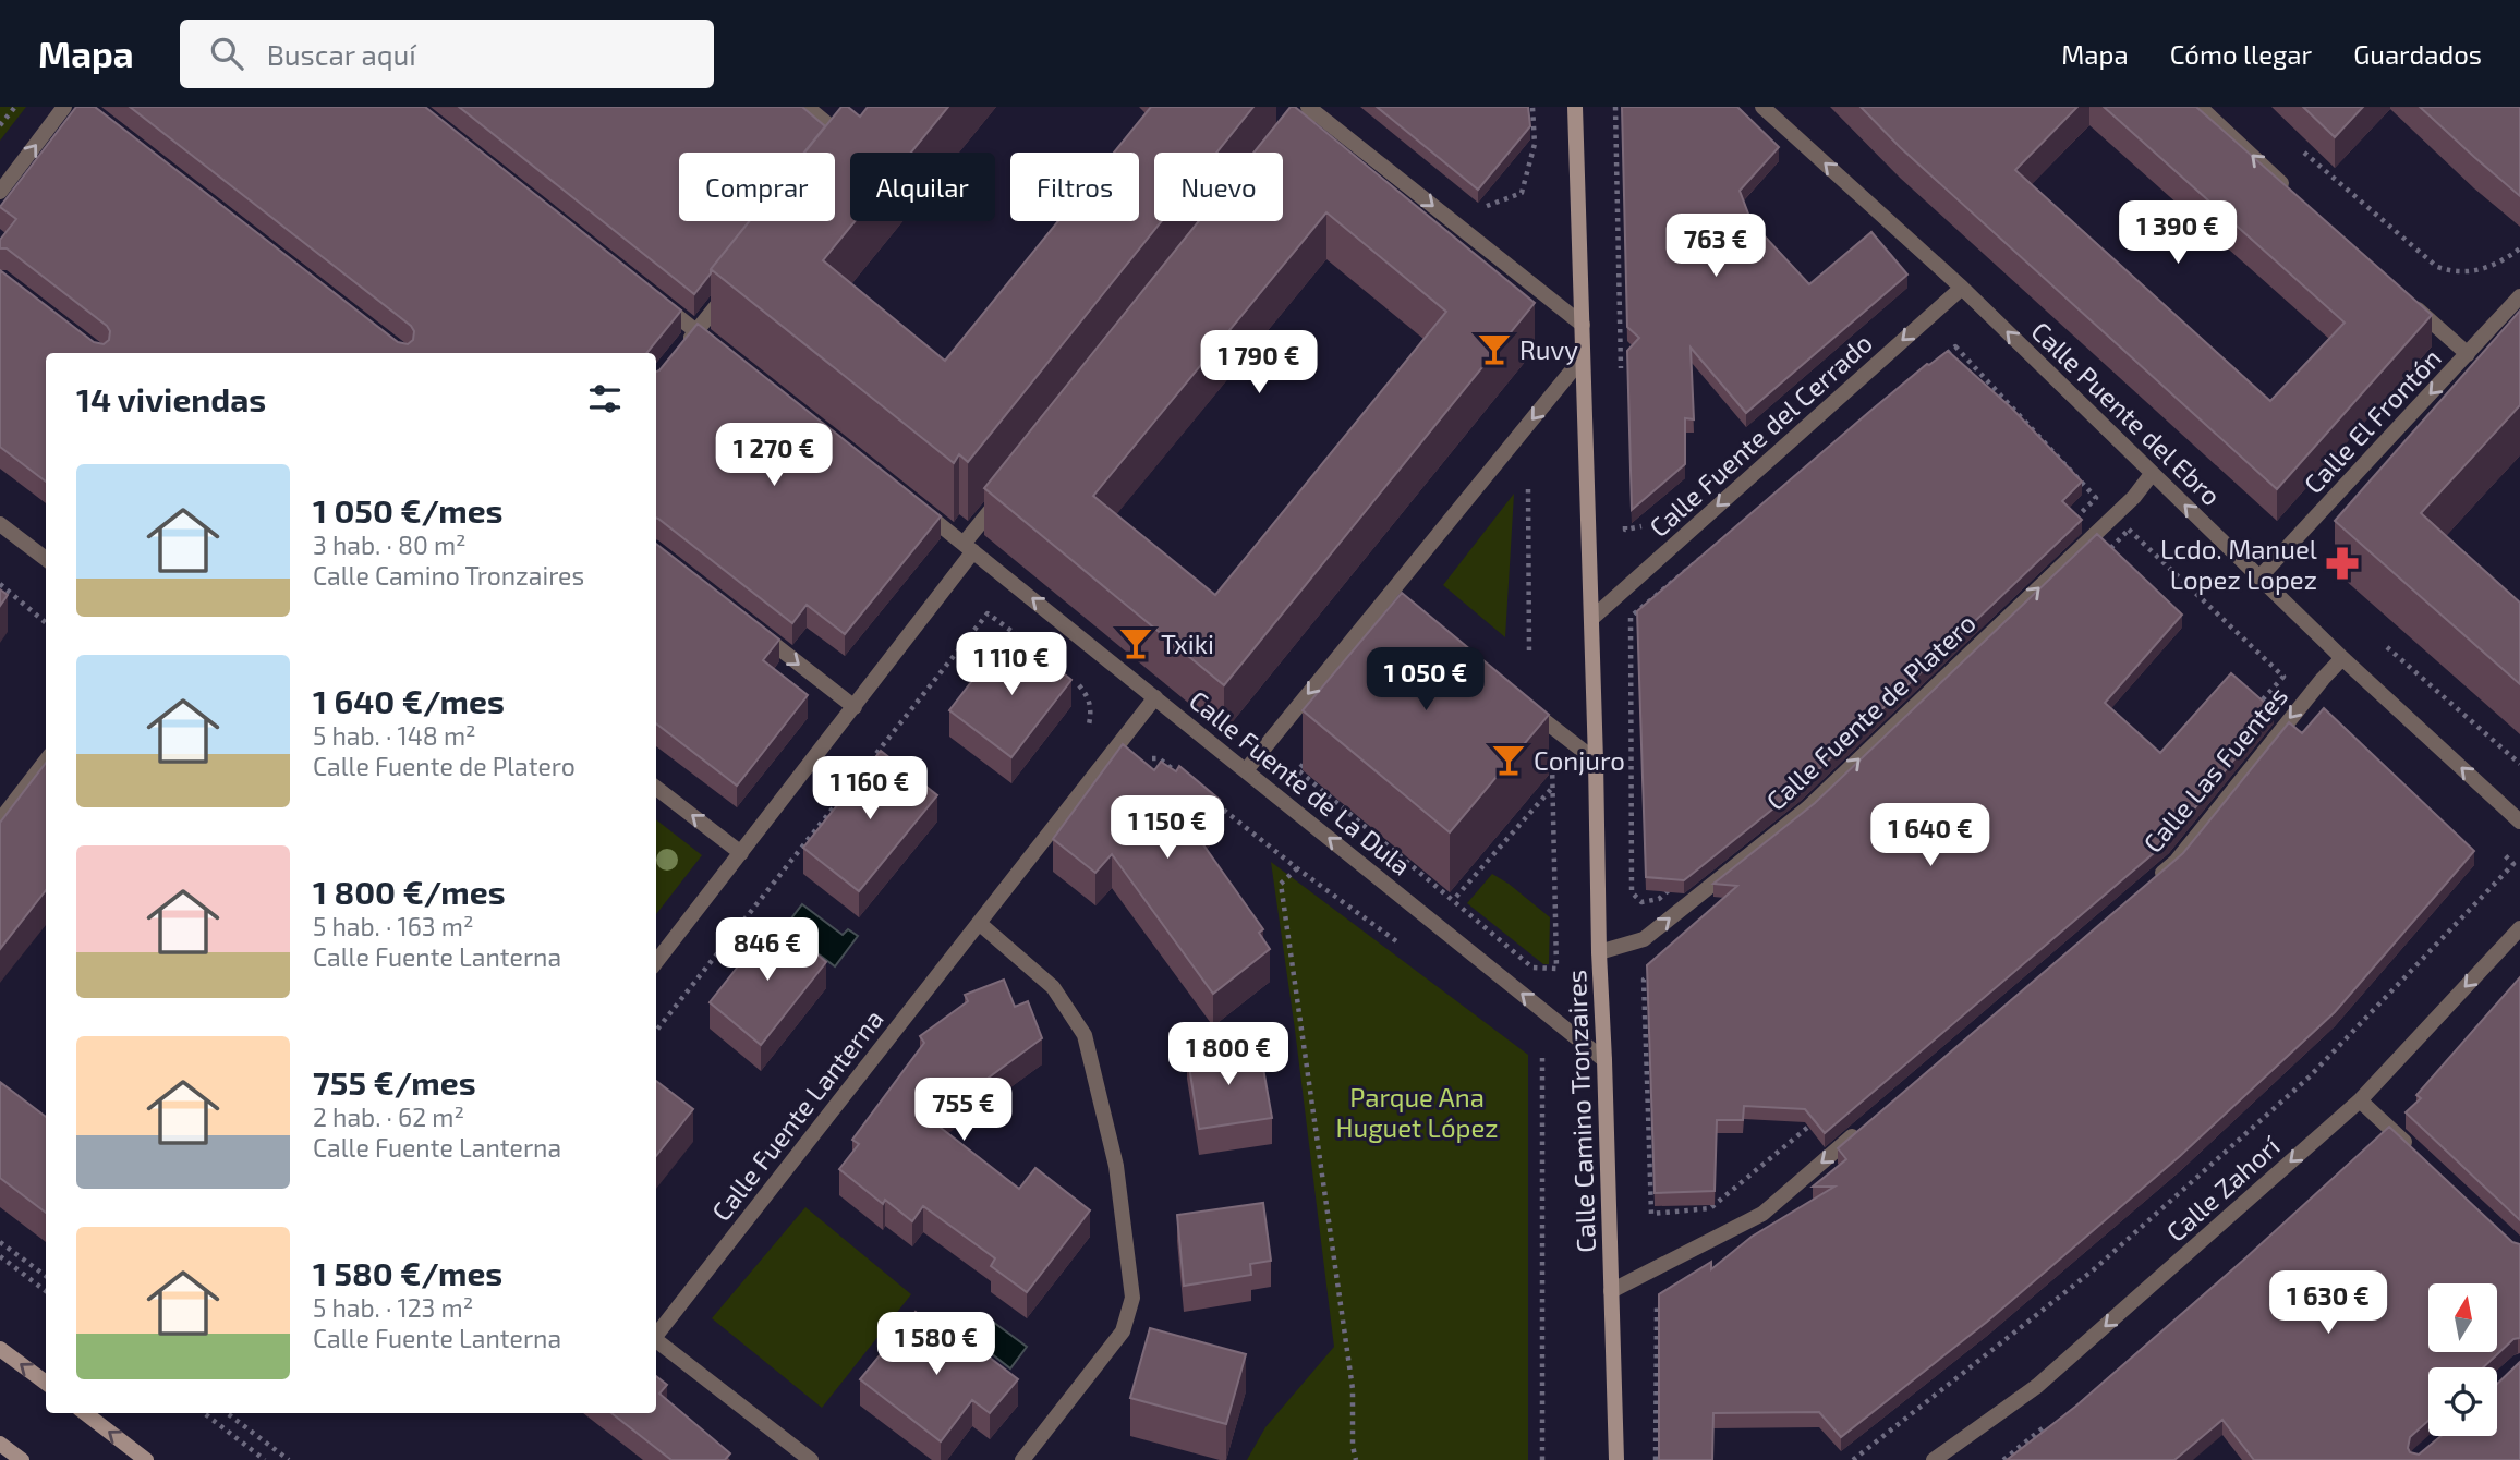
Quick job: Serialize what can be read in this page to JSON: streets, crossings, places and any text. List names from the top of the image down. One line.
{"streets":{"street":["Calle Puente del Ebro","Calle El Frontón","Calle Fuente del Cerrado","Calle Fuente de Platero","Calle Las Fuentes","Calle Fuente de La Dula","Calle Camino Tronzaires","Calle Fuente Lanterna","Calle Zahorí"]},"crossings":[["Calle Puente del Ebro","Calle El Frontón"],["Calle Puente del Ebro","Calle Fuente del Cerrado"],["Calle Puente del Ebro","Calle Fuente de Platero"],["Calle Puente del Ebro","Calle Las Fuentes"],["Calle Fuente del Cerrado","Calle Camino Tronzaires"],["Calle Fuente de Platero","Calle Camino Tronzaires"],["Calle Fuente de La Dula","Calle Camino Tronzaires"],["Calle Fuente de La Dula","Calle Fuente Lanterna"]],"one_way":["Calle Puente del Ebro","Calle El Frontón","Calle Fuente del Cerrado","Calle Fuente de Platero","Calle Las Fuentes","Calle Fuente de La Dula","Calle Zahorí"],"parks":["Parque Ana Huguet López"],"places":{"bar":["Ruvy","Txiki","Conjuro"],"pharmacy":["Lcdo. Manuel Lopez Lopez"]},"north":"top","page":{"header":"Mapa","search":"Buscar aquí","nav":["Mapa","Cómo llegar","Guardados"],"chip":["Comprar","Alquilar","Filtros","Nuevo"],"price":["1 390 €","763 €","1 790 €","1 270 €","1 110 €","1 050 €","1 160 €","1 150 €","1 640 €","846 €","1 800 €","755 €","1 630 €","1 580 €"],"heading":"14 viviendas","list":[{"name":"1 050 €/mes","note":"3 hab. · 80 m² · Calle Camino Tronzaires"},{"name":"1 640 €/mes","note":"5 hab. · 148 m² · Calle Fuente de Platero"},{"name":"1 800 €/mes","note":"5 hab. · 163 m² · Calle Fuente Lanterna"},{"name":"755 €/mes","note":"2 hab. · 62 m² · Calle Fuente Lanterna"},{"name":"1 580 €/mes","note":"5 hab. · 123 m² · Calle Fuente Lanterna"}]}}
